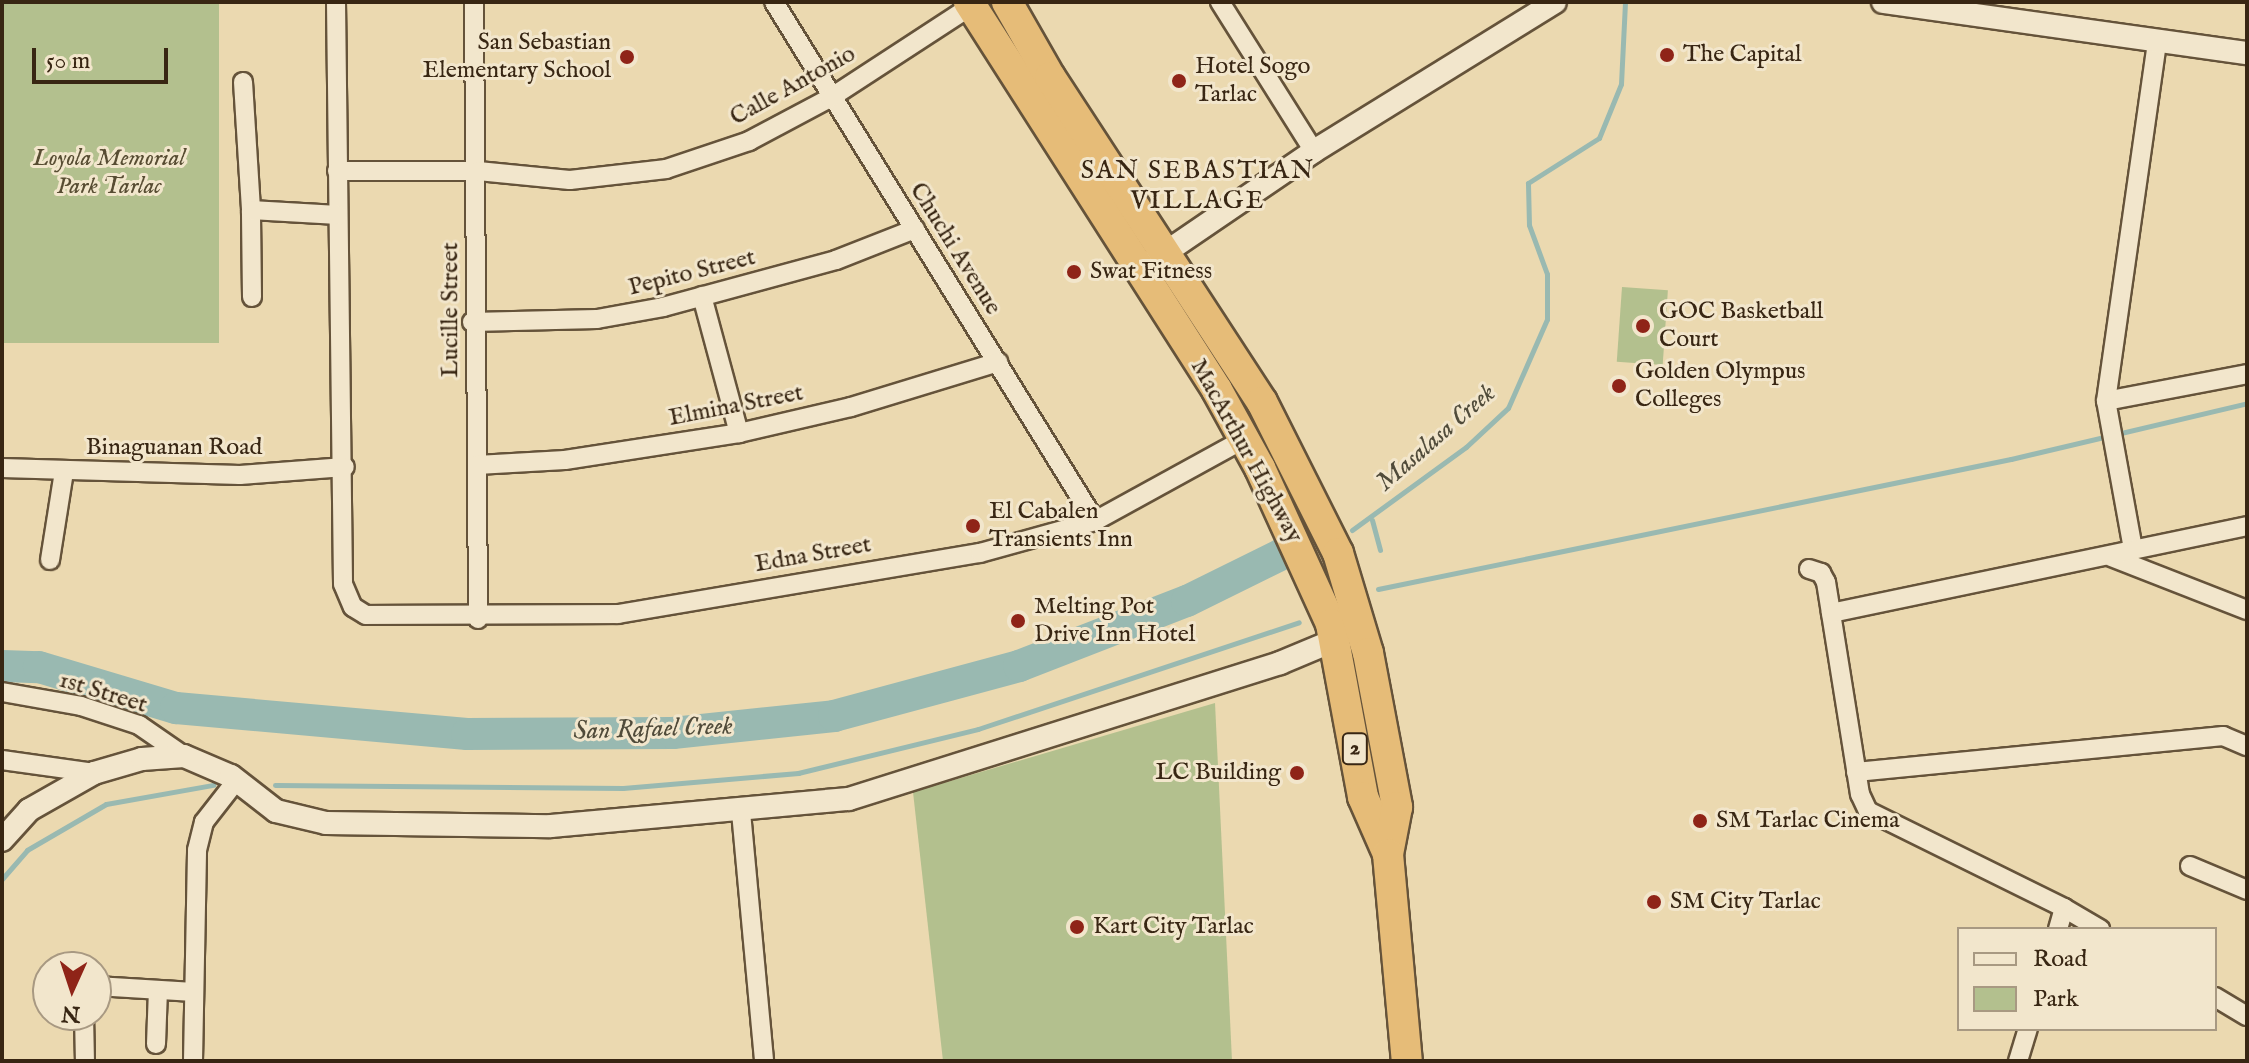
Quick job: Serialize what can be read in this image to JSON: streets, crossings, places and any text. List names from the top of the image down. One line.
{"streets":{"highway":["MacArthur Highway","2"],"street":["Calle Antonio","Chuchi Avenue","Pepito Street","Lucille Street","Elmina Street","Binaguanan Road","Edna Street","1st Street"]},"crossings":[["Calle Antonio","Chuchi Avenue"],["Calle Antonio","Lucille Street"],["Calle Antonio","MacArthur Highway"],["Chuchi Avenue","Pepito Street"],["Chuchi Avenue","Elmina Street"],["Chuchi Avenue","Edna Street"],["Pepito Street","Lucille Street"],["Lucille Street","Elmina Street"],["Lucille Street","Edna Street"],["Binaguanan Road","Edna Street"],["MacArthur Highway","Edna Street"]],"districts":["SAN SEBASTIAN VILLAGE"],"water":["Masalasa Creek","San Rafael Creek"],"parks":["Loyola Memorial Park Tarlac"],"places":["The Capital","San Sebastian Elementary School","Hotel Sogo Tarlac","Swat Fitness","GOC Basketball Court","Golden Olympus Colleges","El Cabalen Transients Inn","Melting Pot Drive Inn Hotel","LC Building","SM Tarlac Cinema","SM City Tarlac","Kart City Tarlac"],"legend":["Road","Park"],"scale_bar":"50 m","north":"bottom"}
